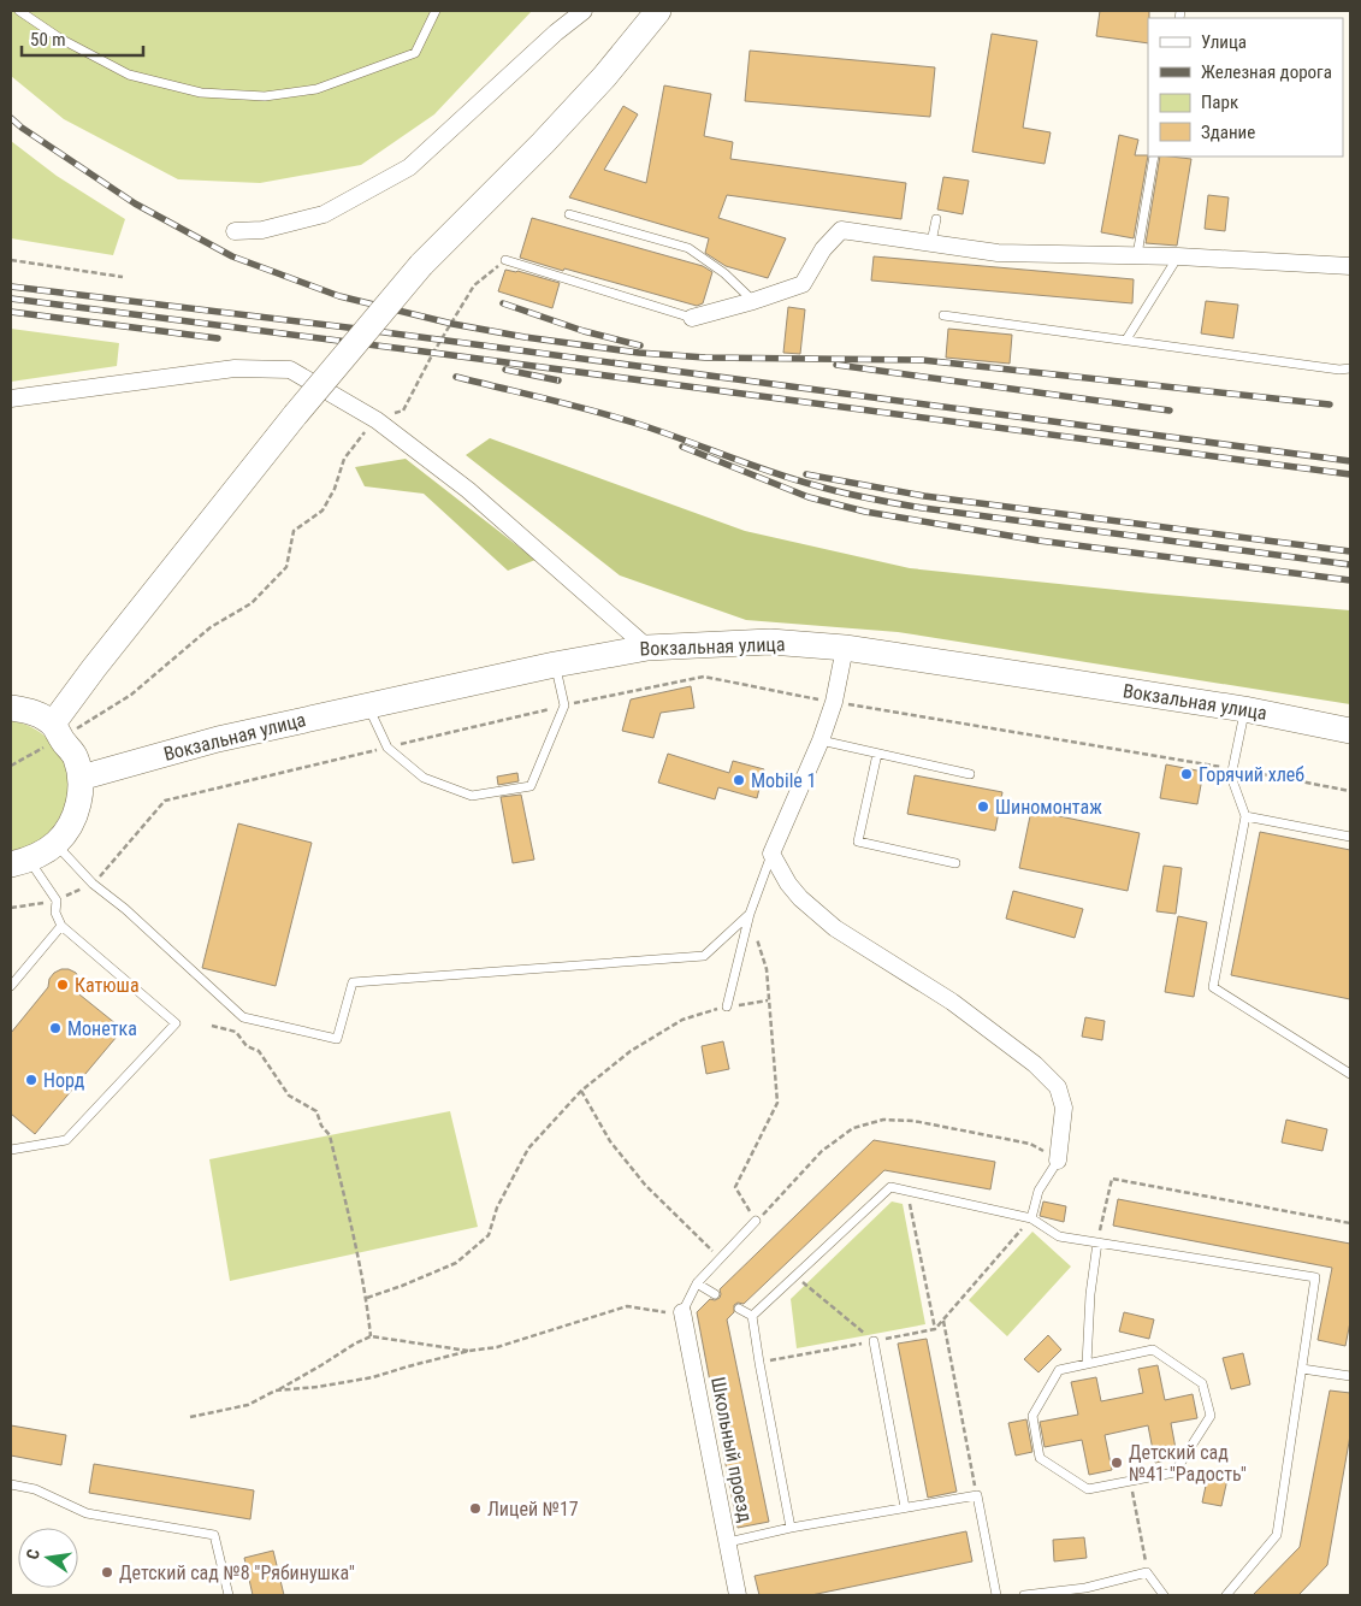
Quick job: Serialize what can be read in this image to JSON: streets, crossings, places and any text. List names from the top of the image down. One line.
{"streets":{"main road":["Вокзальная улица"],"street":["Школьный проезд"]},"places":["Горячий хлеб","Mobile 1","Шиномонтаж","Катюша","Монетка","Норд","Детский сад №41 \"Радость\"","Лицей №17","Детский сад №8 \"Рябинушка\""],"legend":["Улица","Железная дорога","Парк","Здание"],"scale_bar":"50 m","north":"left"}
